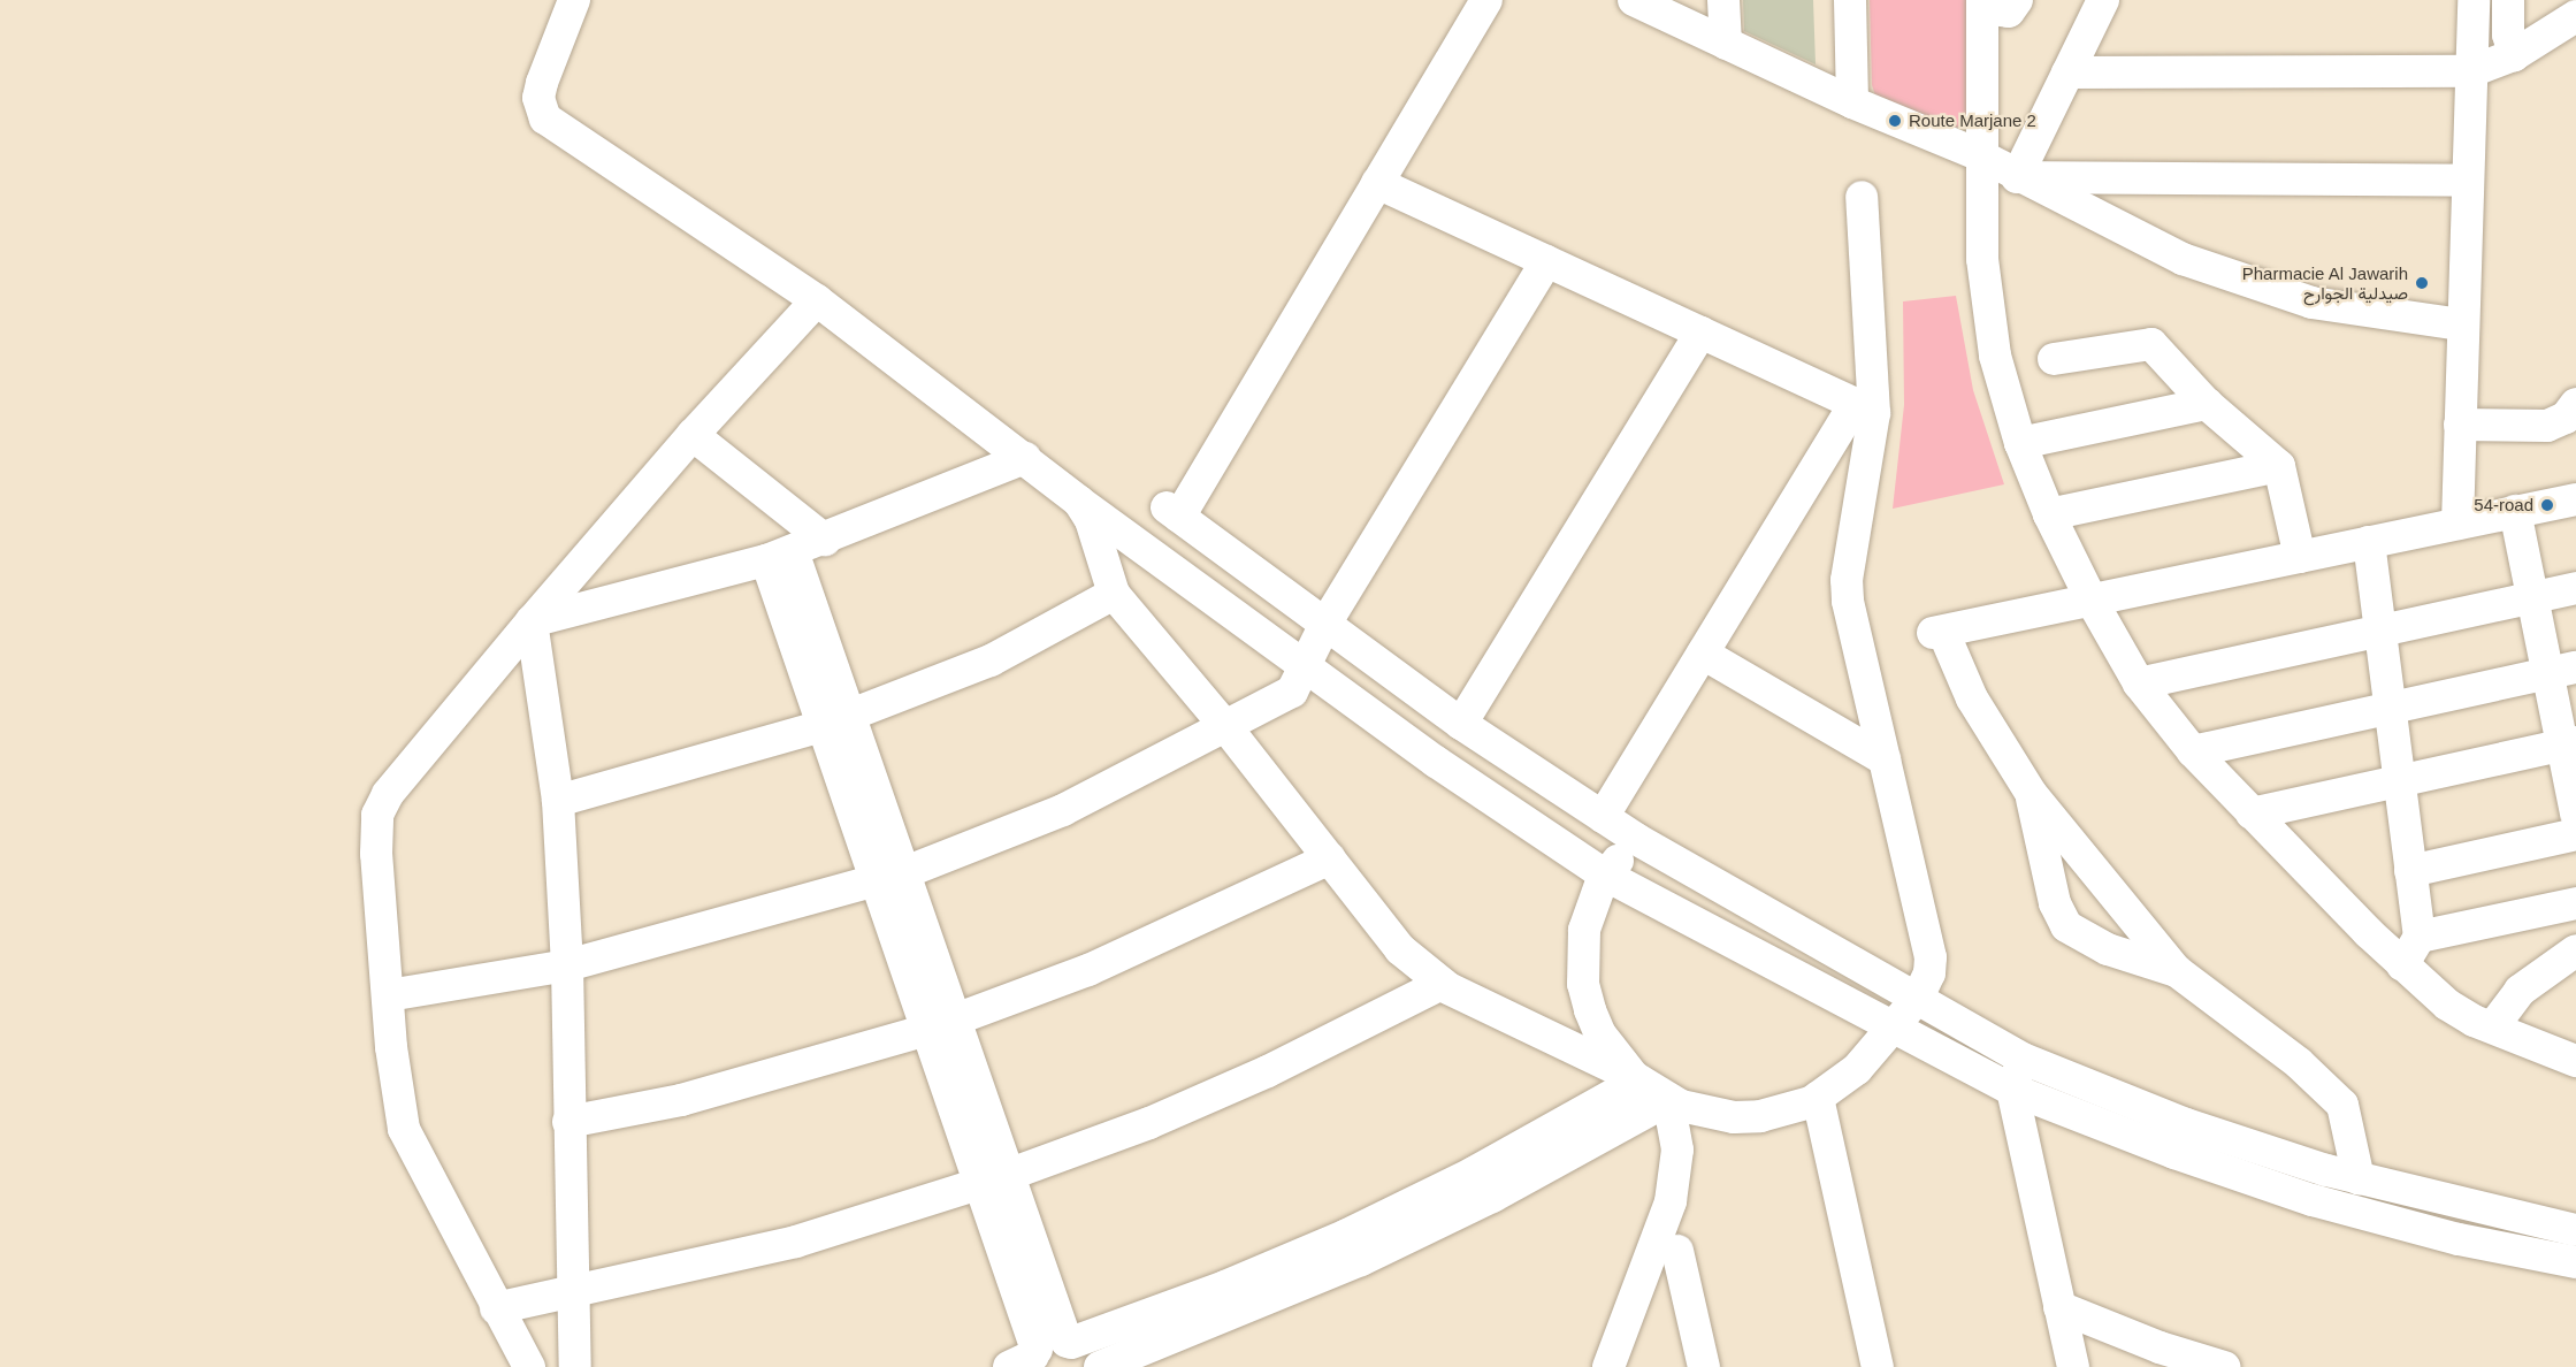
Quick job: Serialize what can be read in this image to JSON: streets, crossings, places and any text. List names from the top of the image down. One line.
{"places":["Route Marjane 2","Pharmacie Al Jawarih صيدلية الجوارح","54-road"]}
